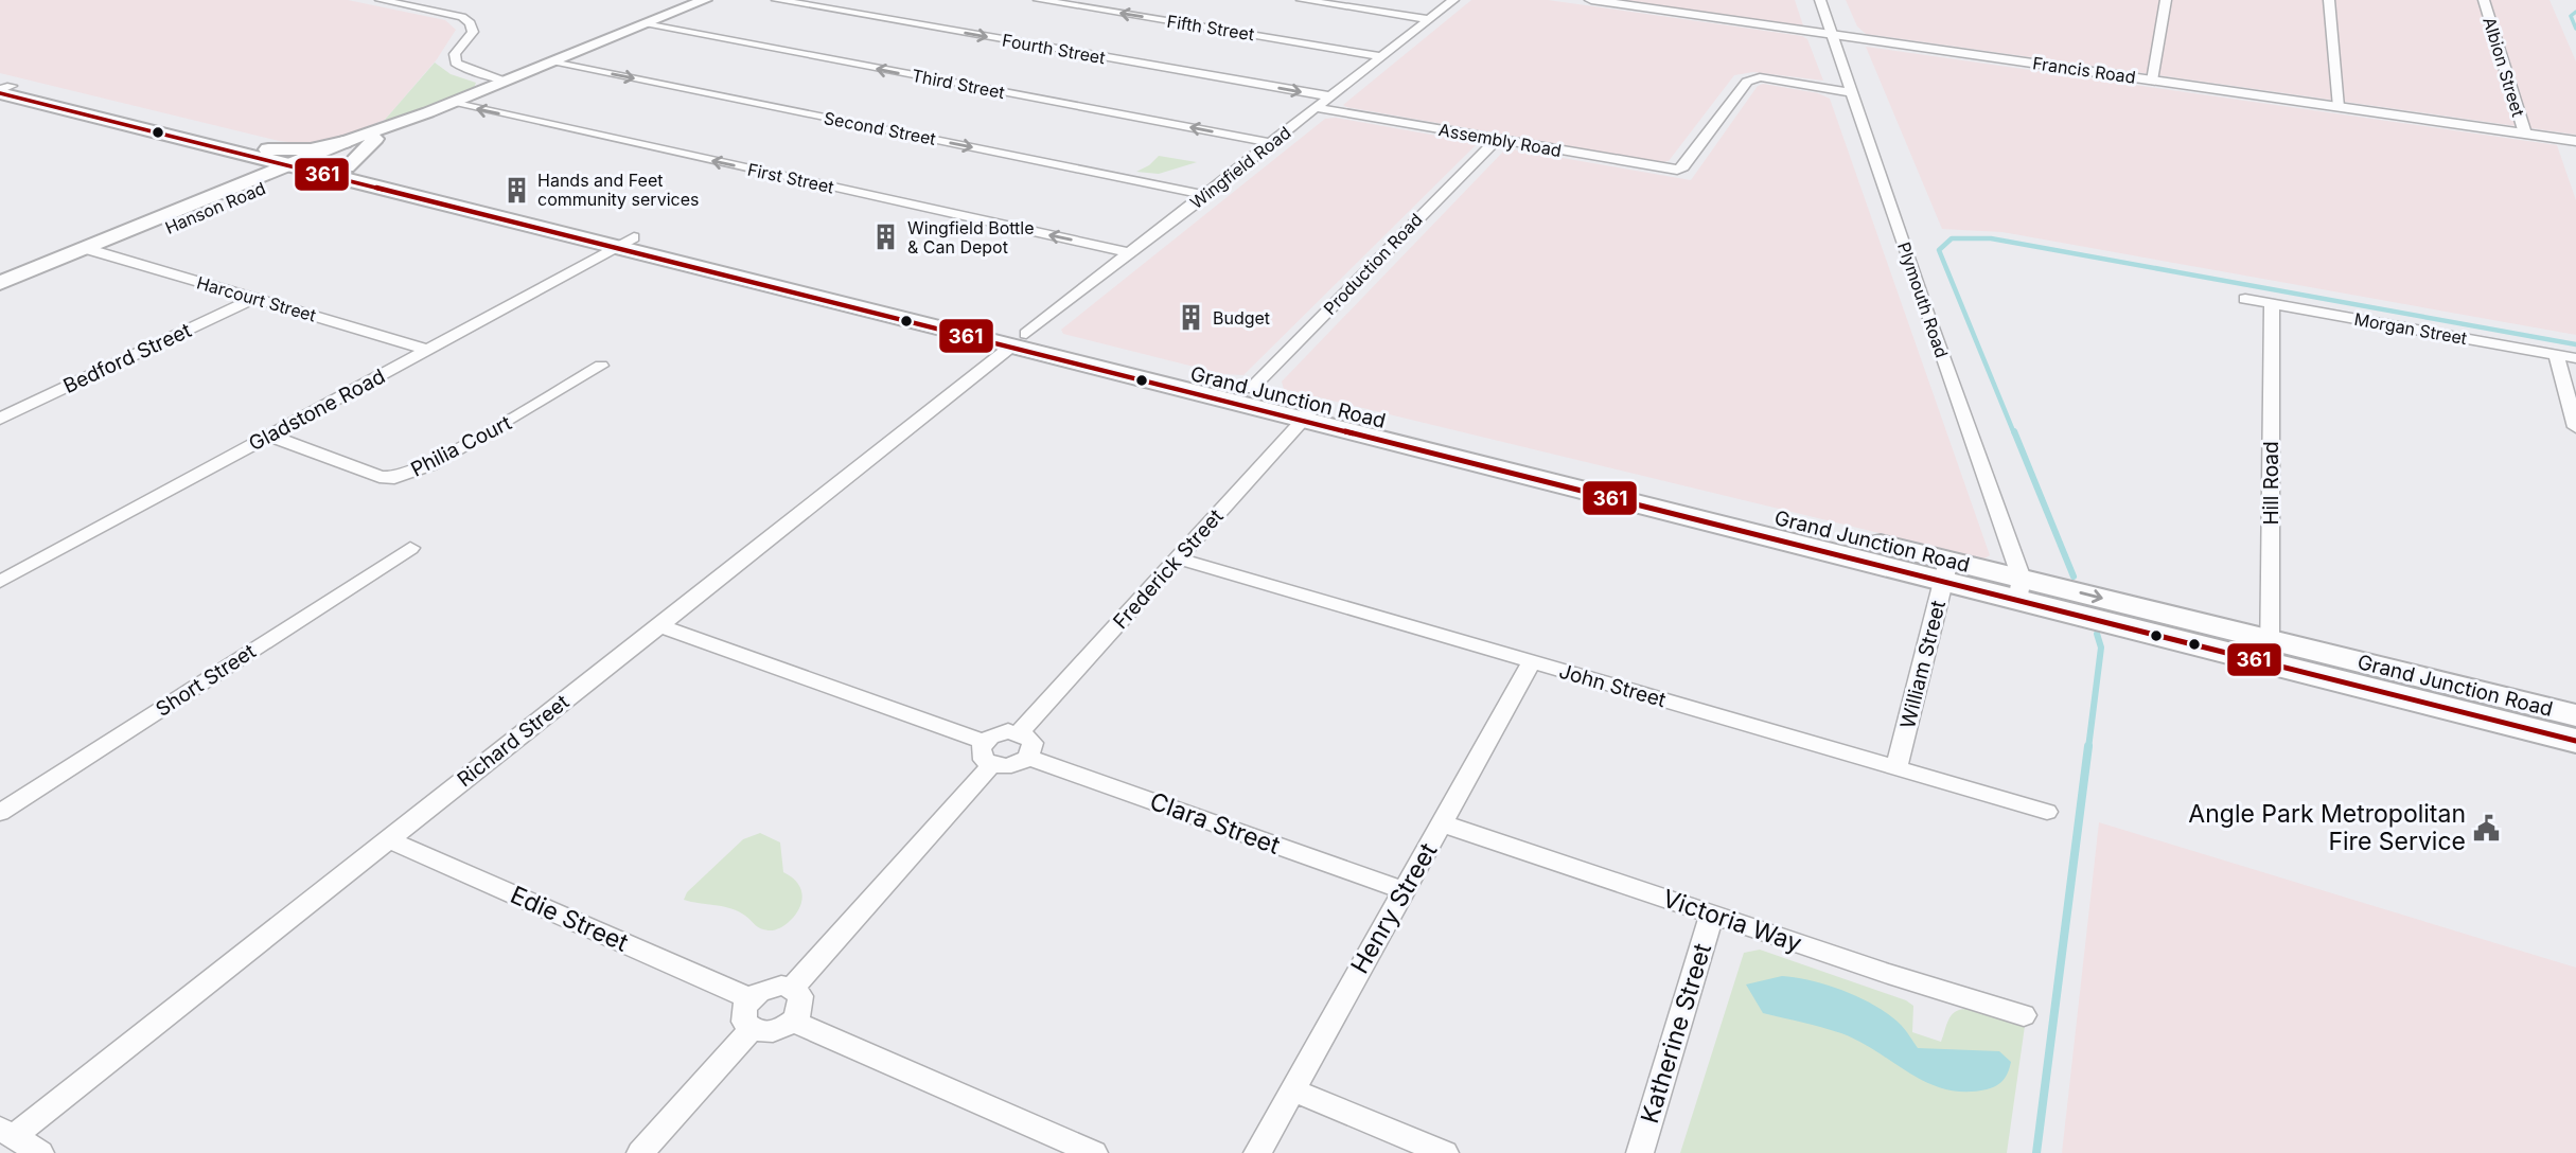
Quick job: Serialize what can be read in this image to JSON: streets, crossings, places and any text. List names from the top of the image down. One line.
{"streets":{"highway":["Grand Junction Road"],"main road":["Hanson Road"],"street":["Fifth Street","Fourth Street","Albion Street","Francis Road","Third Street","Second Street","Assembly Road","Wingfield Road","First Street","Production Road","Harcourt Street","Plymouth Road","Morgan Street","Bedford Street","Gladstone Road","Philia Court","Hill Road","Frederick Street","William Street","Short Street","John Street","Richard Street","Clara Street","Henry Street","Edie Street","Victoria Way","Katherine Street"]},"crossings":[["Fifth Street","Wingfield Road"],["Fourth Street","Wingfield Road"],["Albion Street","Francis Road"],["Francis Road","Plymouth Road"],["Third Street","Wingfield Road"],["Third Street","Hanson Road"],["Second Street","Wingfield Road"],["Second Street","Hanson Road"],["Assembly Road","Wingfield Road"],["Assembly Road","Production Road"],["Assembly Road","Plymouth Road"],["Wingfield Road","First Street"],["Wingfield Road","Grand Junction Road"],["Wingfield Road","Richard Street"],["First Street","Hanson Road"],["Hanson Road","Harcourt Street"],["Hanson Road","Grand Junction Road"],["Production Road","Grand Junction Road"],["Harcourt Street","Bedford Street"],["Harcourt Street","Gladstone Road"],["Plymouth Road","Grand Junction Road"],["Morgan Street","Hill Road"],["Grand Junction Road","Gladstone Road"],["Grand Junction Road","Hill Road"],["Grand Junction Road","Frederick Street"],["Grand Junction Road","William Street"],["Grand Junction Road","Richard Street"],["Gladstone Road","Philia Court"],["Frederick Street","John Street"],["Frederick Street","Clara Street"],["William Street","John Street"],["John Street","Henry Street"],["Richard Street","Edie Street"],["Clara Street","Henry Street"],["Henry Street","Victoria Way"],["Victoria Way","Katherine Street"]],"one_way":["Fifth Street","Fourth Street","Third Street","Second Street","First Street"],"places":{"building":["Hands and Feet community services","Wingfield Bottle & Can Depot","Budget"],"public building":["Angle Park Metropolitan Fire Service"]},"lines":["transit line 361"]}
